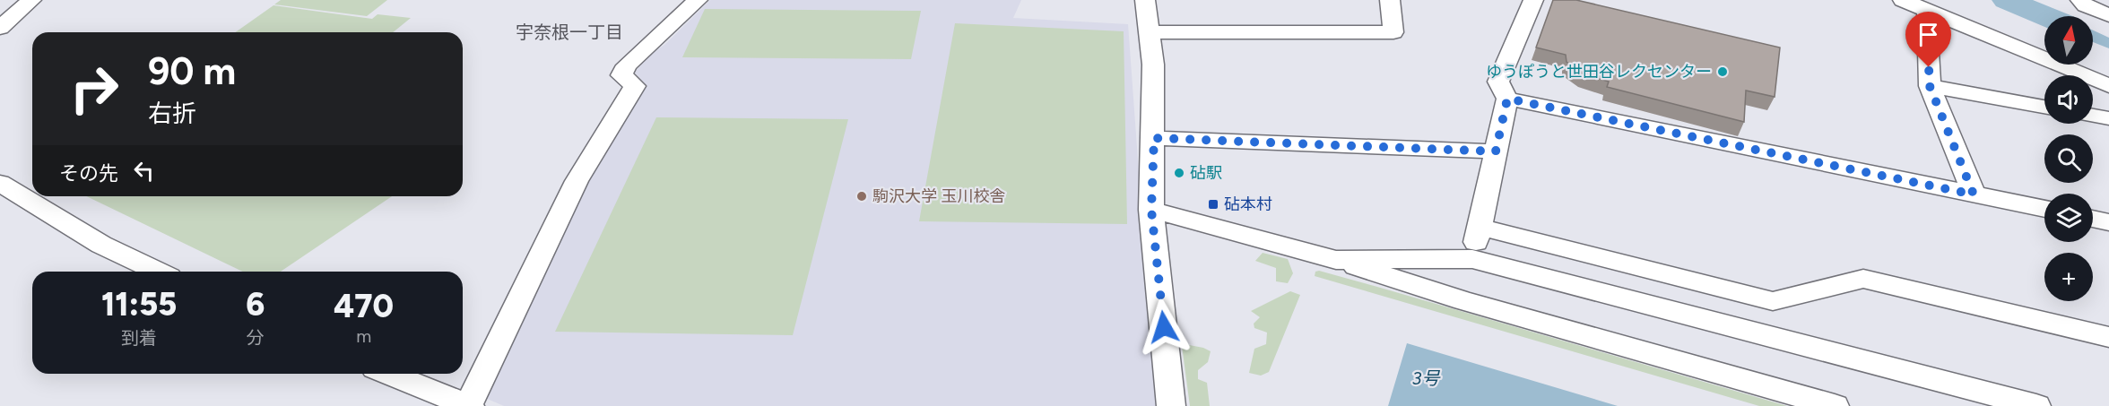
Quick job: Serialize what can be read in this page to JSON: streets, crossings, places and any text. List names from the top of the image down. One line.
{"districts":["宇奈根一丁目"],"water":["3号"],"places":{"other":["ゆうぽうと世田谷レクセンター","砧駅","駒沢大学 玉川校舎"],"transit":["砧本村"]},"north":"top","page":{"map_buttons":"+","turn":["90 m","右折"],"then":"その先","eta":["11:55","到着","6","分","470","m"]}}
